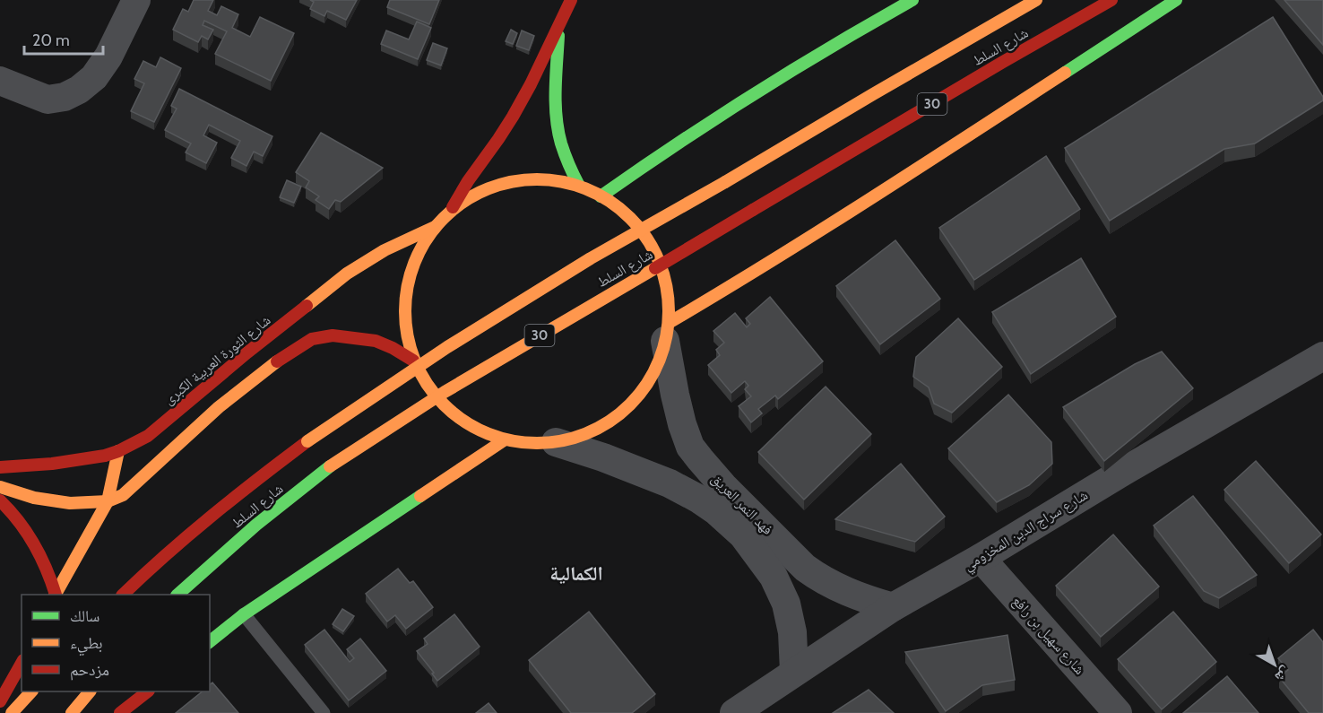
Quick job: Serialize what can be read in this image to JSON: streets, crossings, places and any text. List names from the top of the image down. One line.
{"streets":{"main road":["شارع السلط","30","شارع الثورة العربية الكبرى"],"street":["فهد النمر العريق","شارع سراج الدين المخزومي","شارع سهيل بن رافع"]},"crossings":[["فهد النمر العريق","شارع سراج الدين المخزومي"],["شارع سراج الدين المخزومي","شارع سهيل بن رافع"]],"districts":["الكمالية"],"legend":["سالك","بطيء","مزدحم"],"scale_bar":"20 m","north":"bottom right"}
